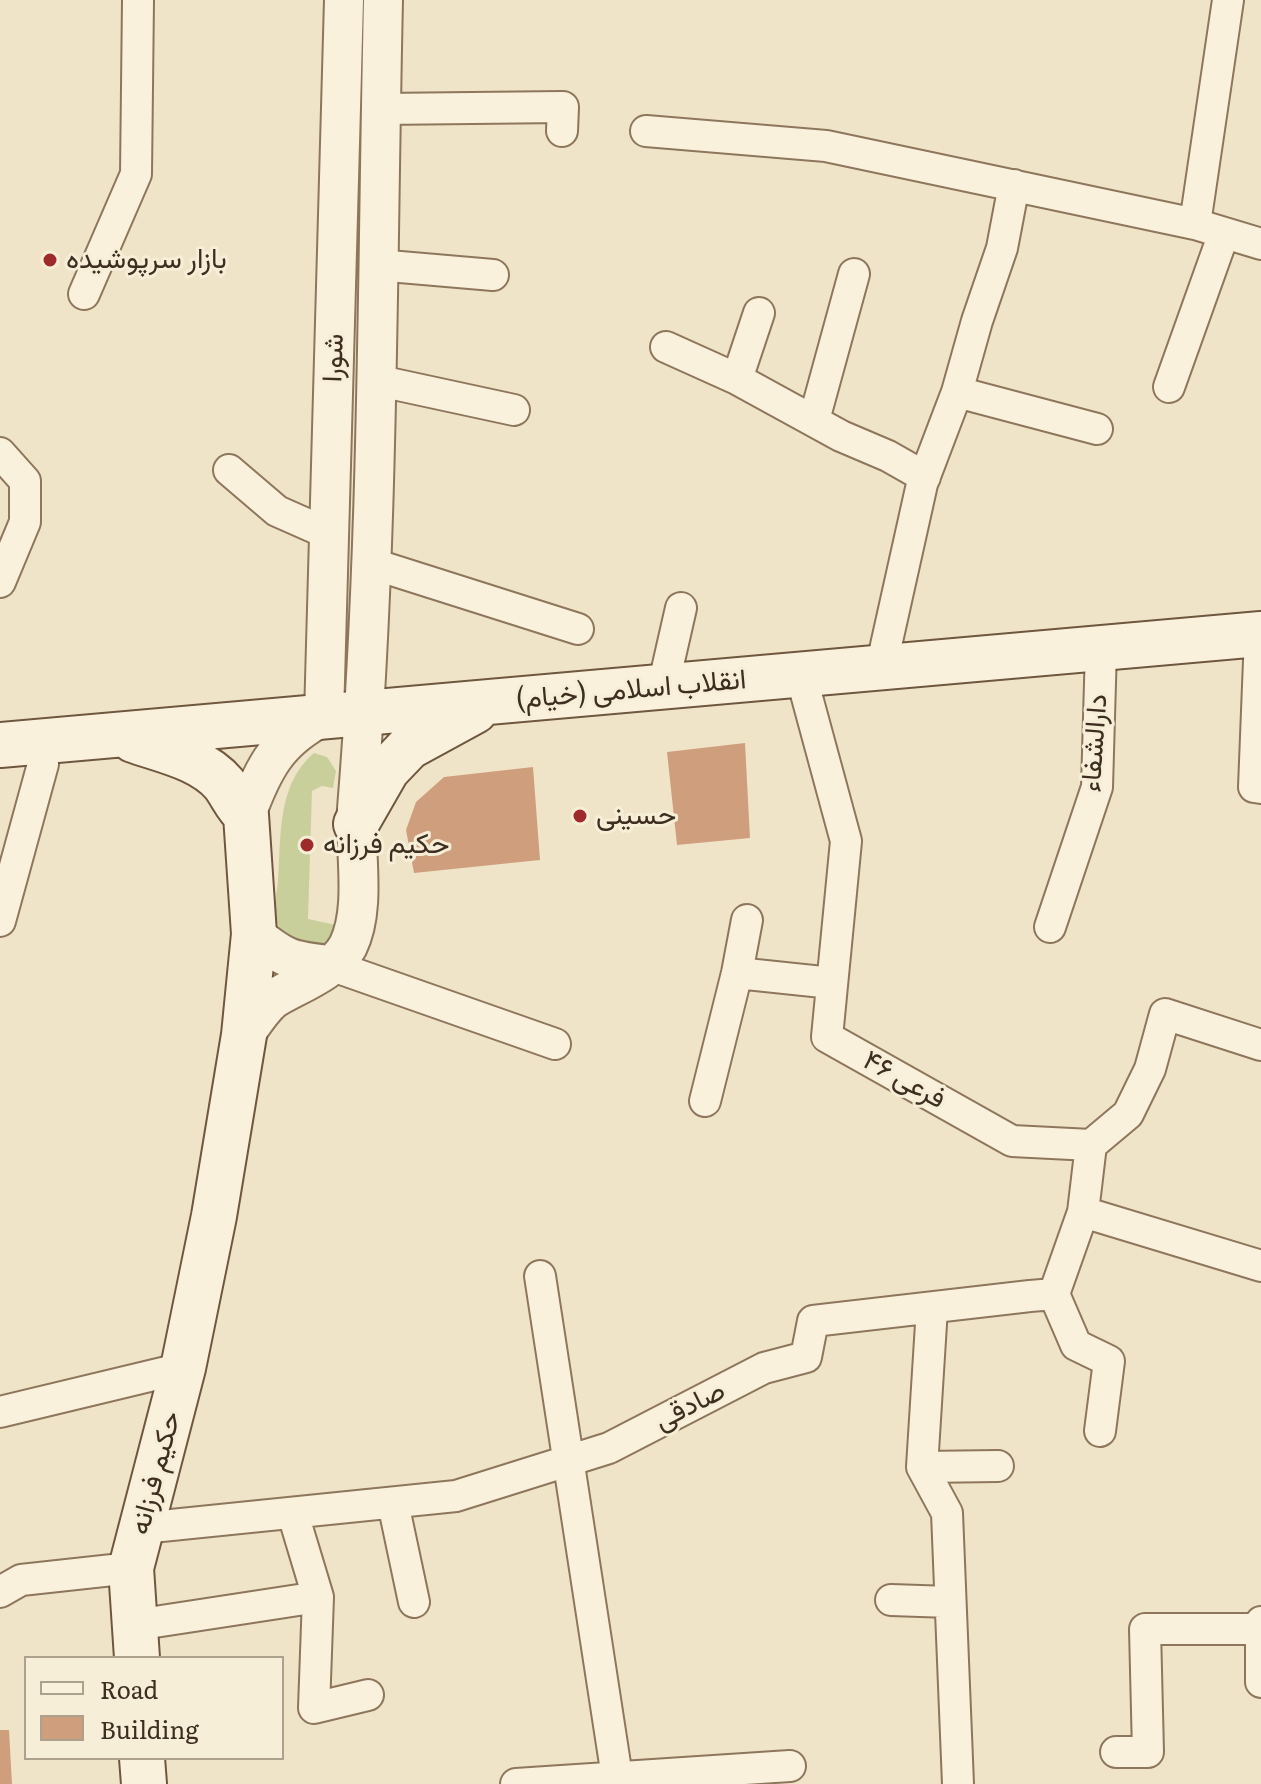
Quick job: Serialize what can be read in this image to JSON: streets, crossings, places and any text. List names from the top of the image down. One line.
{"streets":{"main road":["انقلاب اسلامی (خیام)","حکیم فرزانه"],"street":["شورا","دارالشفاء","فرعی ۴۶","صادقی"]},"crossings":[["شورا","انقلاب اسلامی (خیام)"],["انقلاب اسلامی (خیام)","دارالشفاء"],["انقلاب اسلامی (خیام)","فرعی ۴۶"],["صادقی","حکیم فرزانه"]],"places":["بازار سرپوشیده","حسینی","حکیم فرزانه"],"legend":["Road","Building"]}
